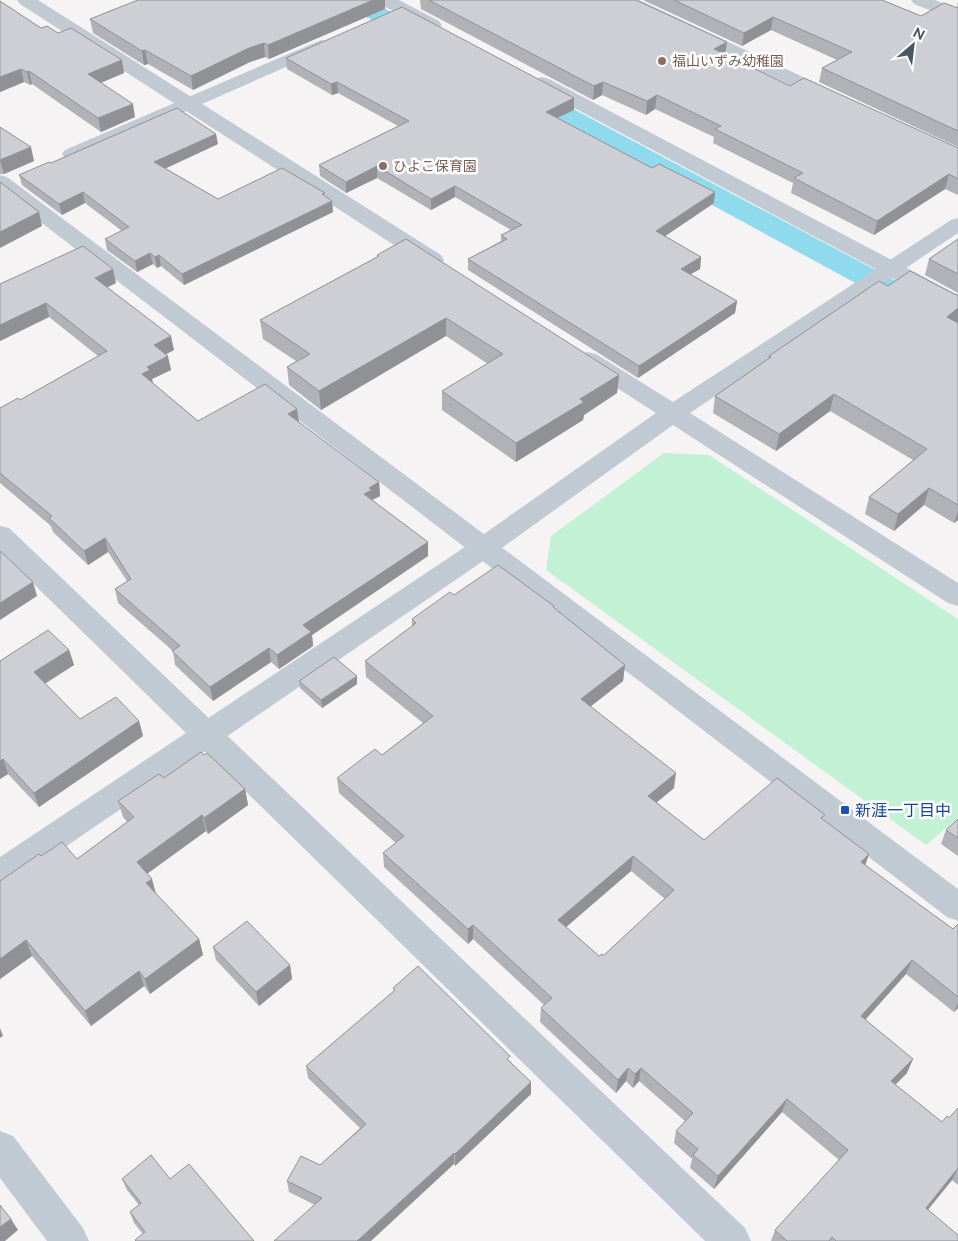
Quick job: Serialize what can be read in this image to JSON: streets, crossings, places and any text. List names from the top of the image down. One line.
{"places":{"other":["福山いずみ幼稚園","ひよこ保育園"],"transit":["新涯一丁目中"]},"north":"top right"}
